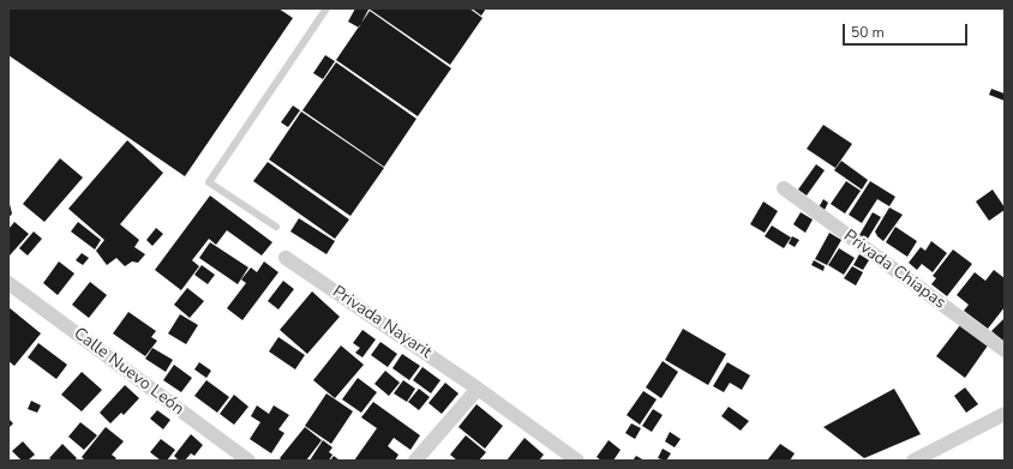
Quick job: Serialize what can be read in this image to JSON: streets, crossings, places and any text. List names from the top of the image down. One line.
{"streets":{"street":["Privada Chiapas","Privada Nayarit","Calle Nuevo León"]},"scale_bar":"50 m"}
